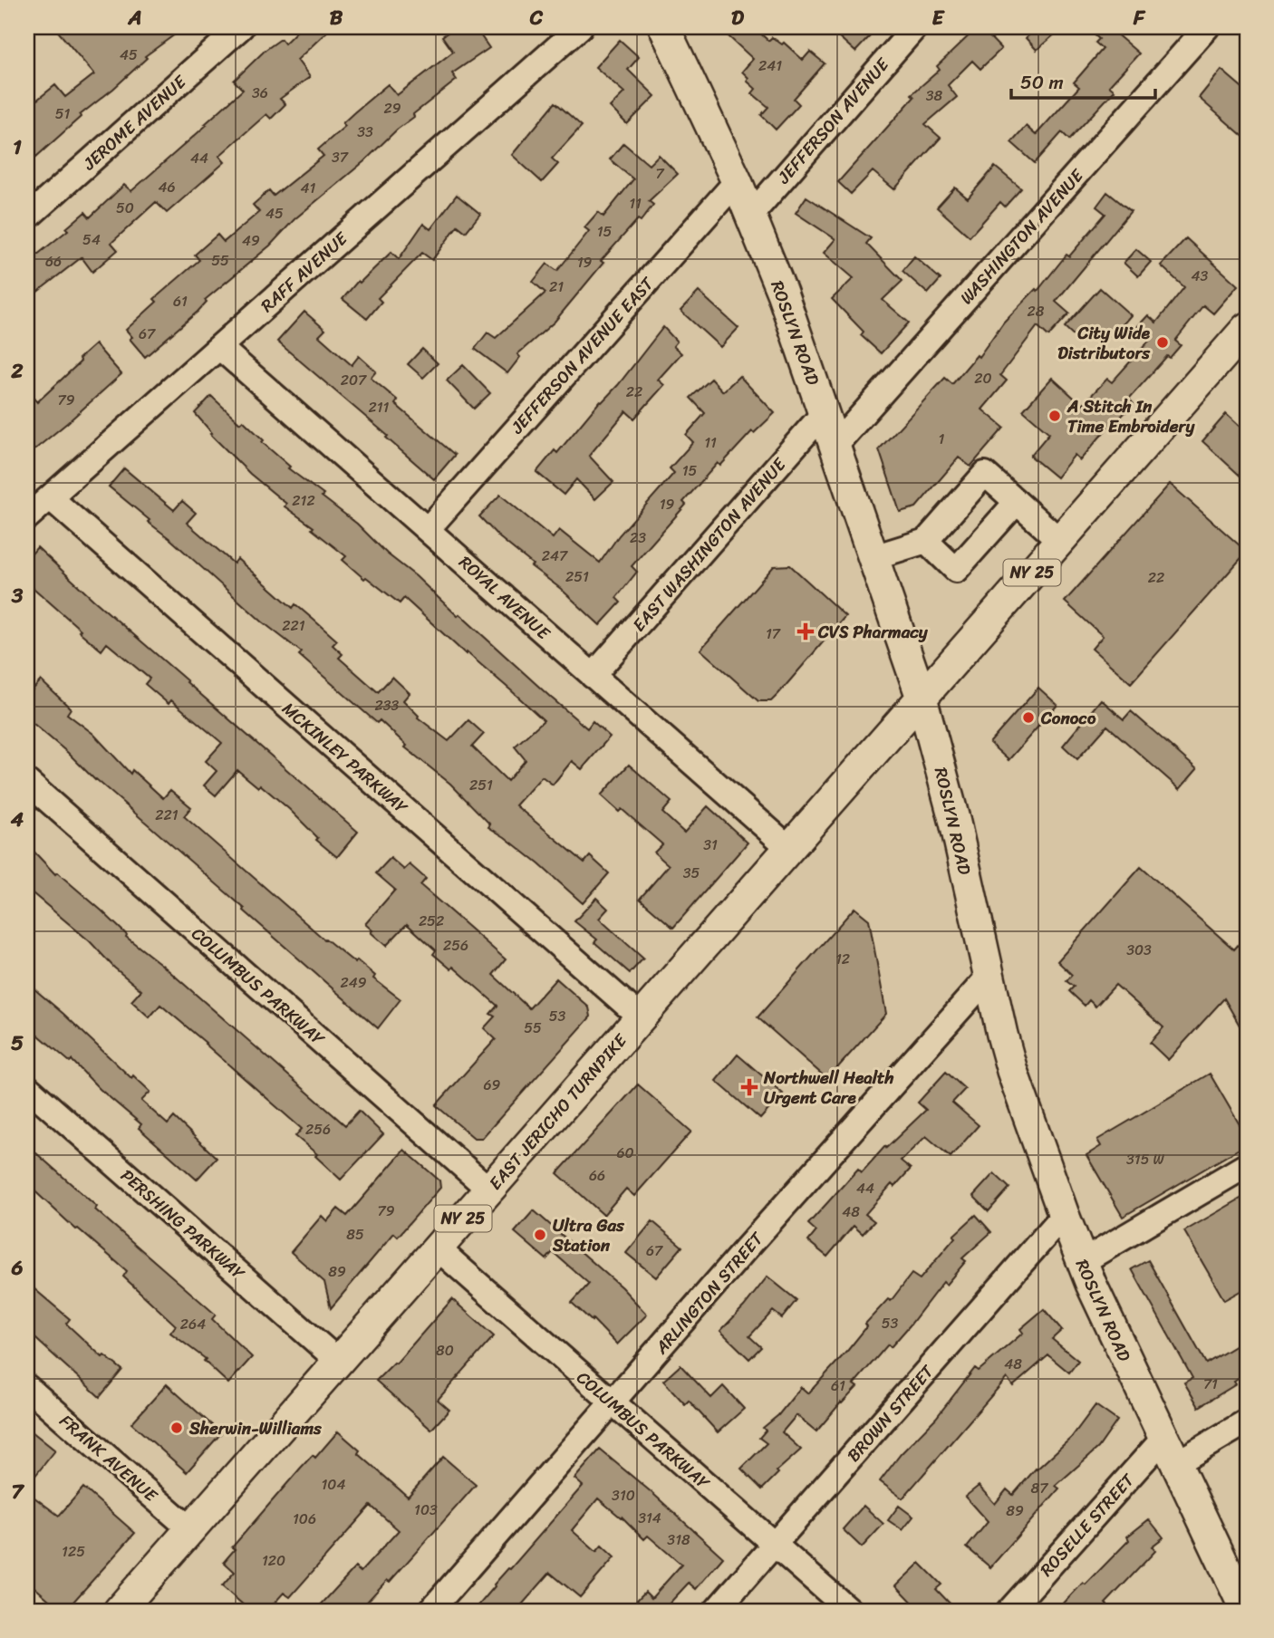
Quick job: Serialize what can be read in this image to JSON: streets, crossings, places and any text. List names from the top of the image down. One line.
{"streets":{"main road":["ROSLYN ROAD","NY 25","EAST JERICHO TURNPIKE"],"street":["JEFFERSON AVENUE","JEROME AVENUE","WASHINGTON AVENUE","RAFF AVENUE","JEFFERSON AVENUE EAST","EAST WASHINGTON AVENUE","ROYAL AVENUE","MCKINLEY PARKWAY","COLUMBUS PARKWAY","PERSHING PARKWAY","ARLINGTON STREET","BROWN STREET","FRANK AVENUE","ROSELLE STREET"]},"crossings":[["JEFFERSON AVENUE","ROSLYN ROAD"],["WASHINGTON AVENUE","ROSLYN ROAD"],["RAFF AVENUE","ROYAL AVENUE"],["RAFF AVENUE","MCKINLEY PARKWAY"],["ROSLYN ROAD","JEFFERSON AVENUE EAST"],["ROSLYN ROAD","EAST WASHINGTON AVENUE"],["ROSLYN ROAD","NY 25"],["ROSLYN ROAD","EAST JERICHO TURNPIKE"],["ROSLYN ROAD","ARLINGTON STREET"],["ROSLYN ROAD","BROWN STREET"],["ROSLYN ROAD","ROSELLE STREET"],["JEFFERSON AVENUE EAST","ROYAL AVENUE"],["EAST WASHINGTON AVENUE","ROYAL AVENUE"],["NY 25","EAST JERICHO TURNPIKE"],["ROYAL AVENUE","EAST JERICHO TURNPIKE"],["MCKINLEY PARKWAY","EAST JERICHO TURNPIKE"],["COLUMBUS PARKWAY","EAST JERICHO TURNPIKE"],["COLUMBUS PARKWAY","ARLINGTON STREET"],["COLUMBUS PARKWAY","BROWN STREET"],["EAST JERICHO TURNPIKE","PERSHING PARKWAY"],["EAST JERICHO TURNPIKE","FRANK AVENUE"]],"places":{"other":["City Wide Distributors","A Stitch In Time Embroidery","Conoco","Ultra Gas Station","Sherwin-Williams"],"health":["CVS Pharmacy","Northwell Health Urgent Care"]},"house_numbers":["45","241","36","38","29","51","33","37","44","7","46","41","11","50","45","15","54","49","55","66","19","43","21","61","28","67","20","207","22","79","211","1","11","15","212","19","23","247","251","22","221","17","233","251","221","31","35","252","256","303","12","249","53","55","69","256","60","315 W","66","44","79","48","85","67","89","53","264","80","48","71","61","104","87","310","103","89","314","106","318","125","120"],"scale_bar":"50 m","grid":{"columns":["A","B","C","D","E","F"],"rows":["1","2","3","4","5","6","7"]}}
